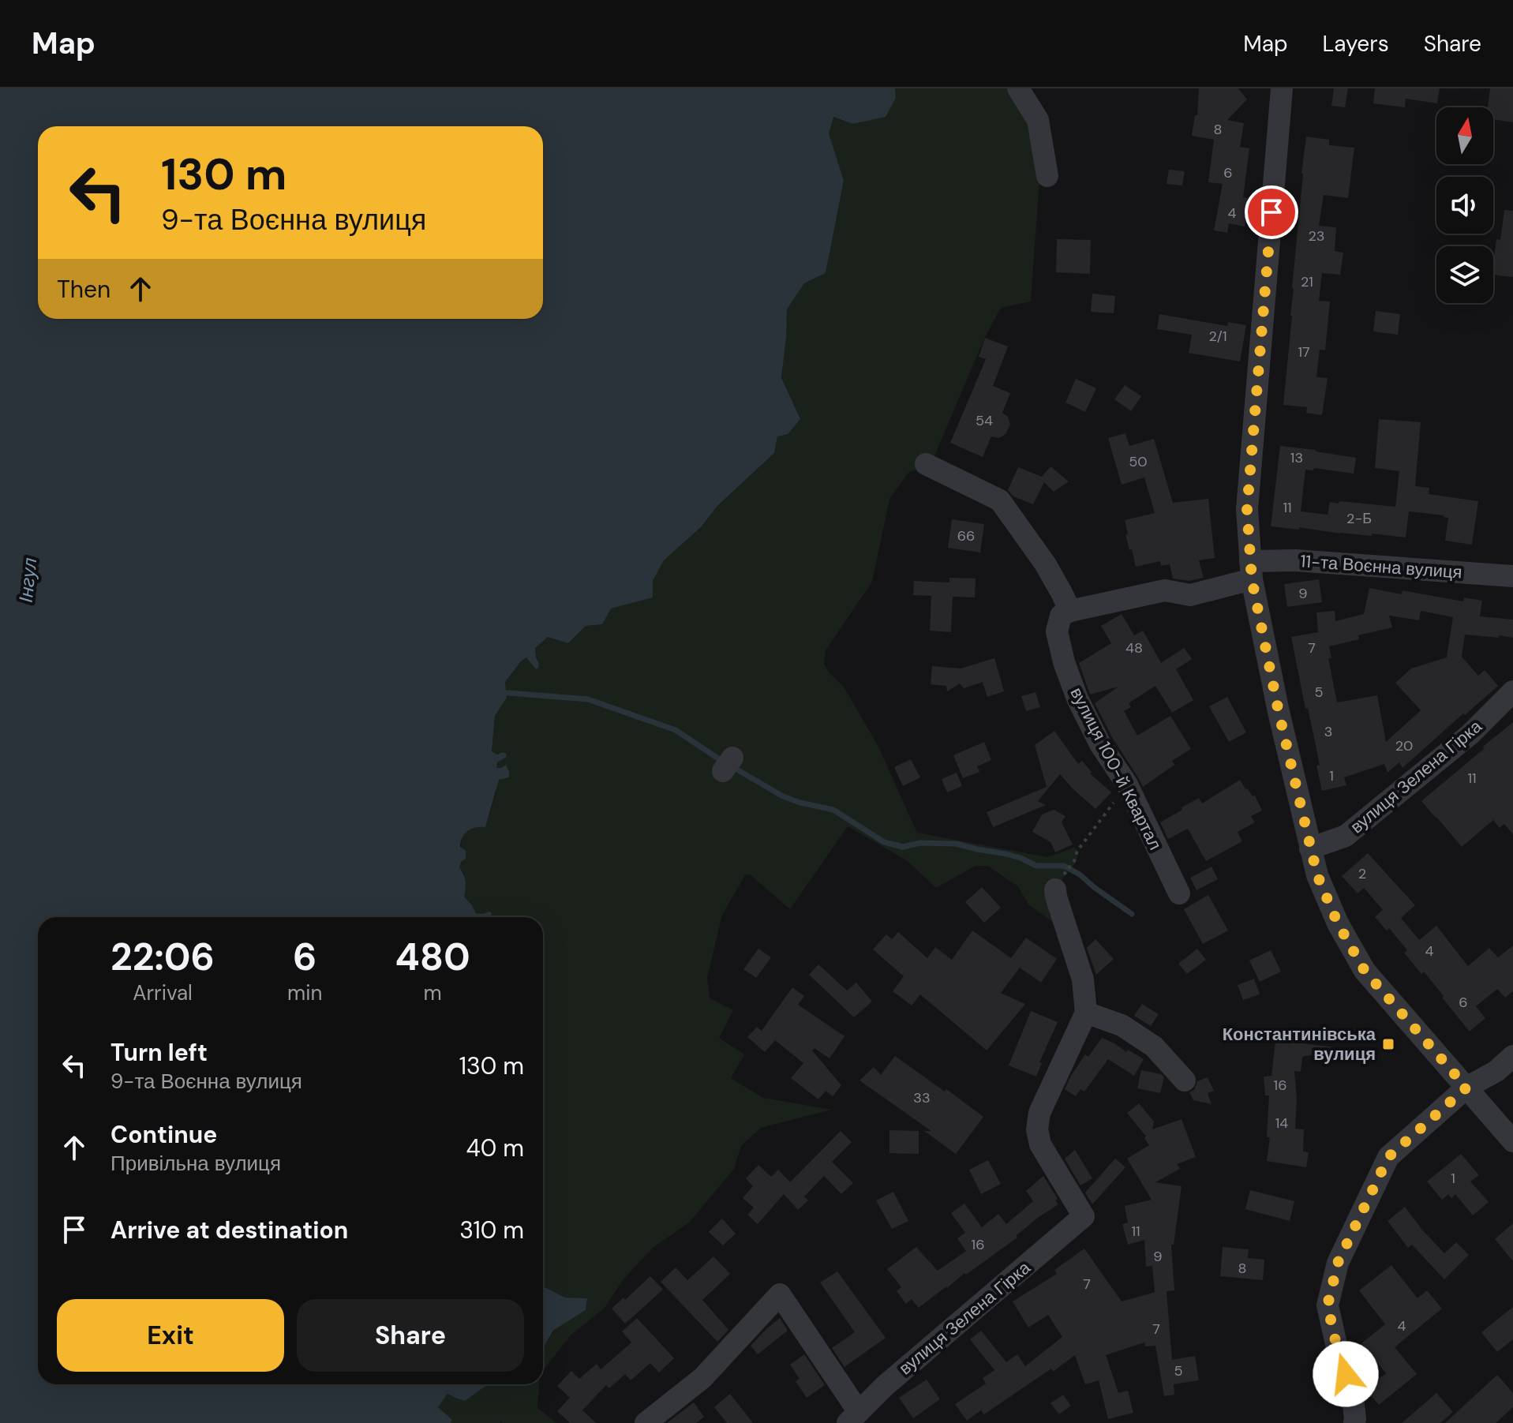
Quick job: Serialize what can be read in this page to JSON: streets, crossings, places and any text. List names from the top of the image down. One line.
{"streets":{"street":["11-та Воєнна вулиця","вулиця 100-й Квартал","вулиця Зелена Гірка"]},"water":["Інгул"],"places":{"transit":["Константинівська вулиця"]},"house_numbers":["8","6","4","23","21","2/1","17","54","13","50","11","2-Б","66","9","48","7","5","3","20","1","11","2","4","6","16","33","14","1","11","16","9","8","7","4","7","5"],"north":"top","page":{"header":"Map","nav":["Map","Layers","Share"],"turn":["130 m","9-та Воєнна вулиця"],"then":"Then","eta":["22:06","Arrival","6","min","480","m"],"list":[{"name":"Turn left","note":"9-та Воєнна вулиця","value":"130 m"},{"name":"Continue","note":"Привільна вулиця","value":"40 m"},{"name":"Arrive at destination","value":"310 m"}],"buttons":["Exit","Share"]}}
